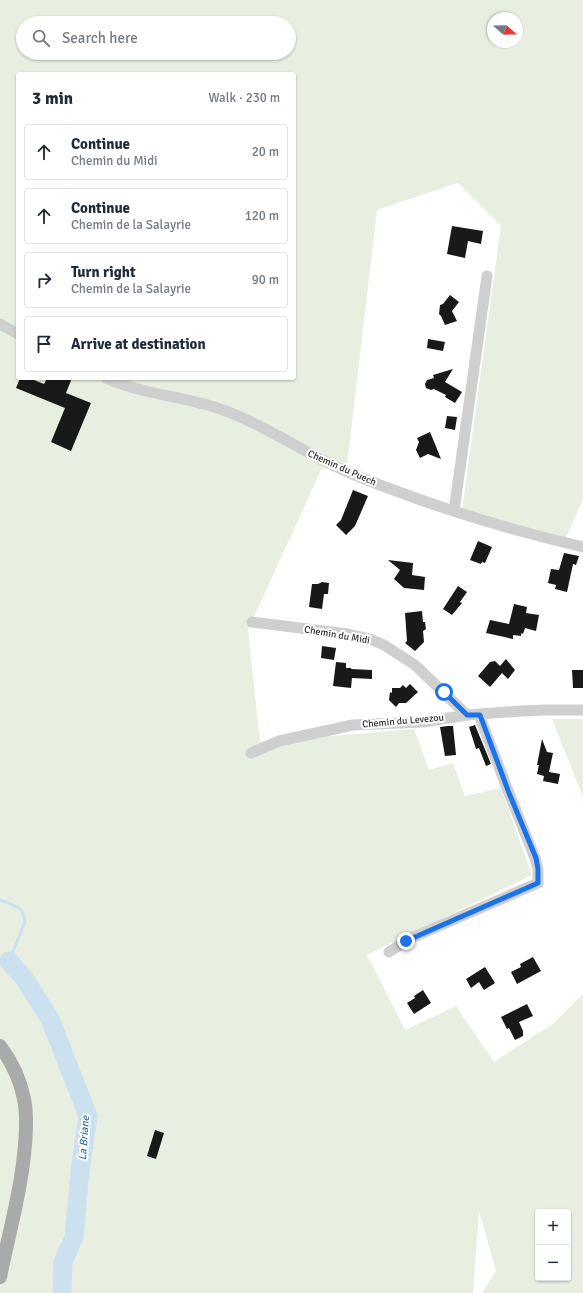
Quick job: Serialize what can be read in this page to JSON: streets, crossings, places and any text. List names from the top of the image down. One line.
{"streets":{"street":["Chemin du Puech","Chemin du Midi","Chemin du Levezou"]},"crossings":[["Chemin du Midi","Chemin du Levezou"]],"water":["La Briane"],"north":"right","page":{"search":"Search here","heading":["3 min","Walk · 230 m"],"list":[["Continue","Chemin du Midi","20 m"],["Continue","Chemin de la Salayrie","120 m"],["Turn right","Chemin de la Salayrie","90 m"],"Arrive at destination"],"map_buttons":["+","−"]}}
